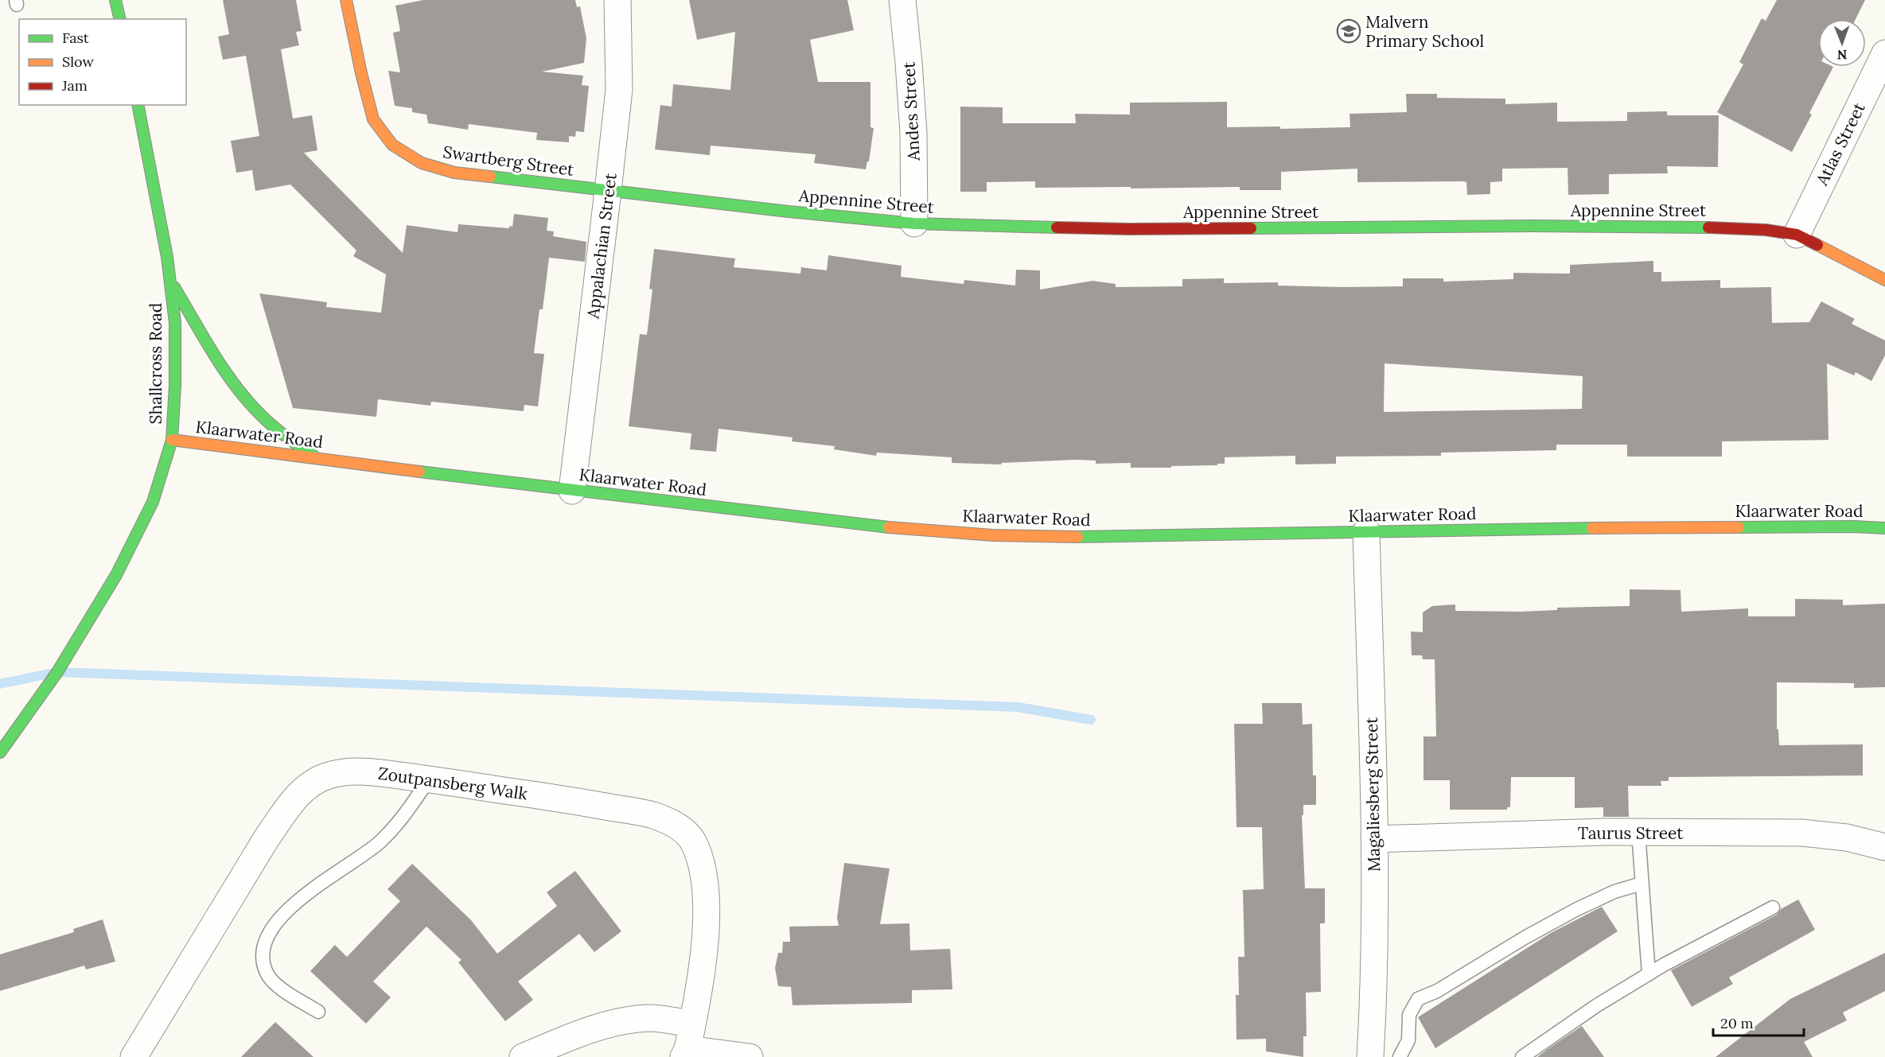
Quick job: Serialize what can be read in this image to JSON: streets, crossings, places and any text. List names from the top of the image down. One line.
{"streets":{"street":["Andes Street","Atlas Street","Swartberg Street","Appennine Street","Appalachian Street","Shallcross Road","Klaarwater Road","Zoutpansberg Walk","Magaliesberg Street","Taurus Street"]},"crossings":[["Andes Street","Appennine Street"],["Atlas Street","Appennine Street"],["Swartberg Street","Appennine Street"],["Swartberg Street","Appalachian Street"],["Appennine Street","Appalachian Street"],["Appalachian Street","Klaarwater Road"],["Shallcross Road","Klaarwater Road"],["Klaarwater Road","Magaliesberg Street"],["Magaliesberg Street","Taurus Street"]],"places":{"school or university":["Malvern Primary School"]},"legend":["Fast","Slow","Jam"],"scale_bar":"20 m","north":"bottom"}
